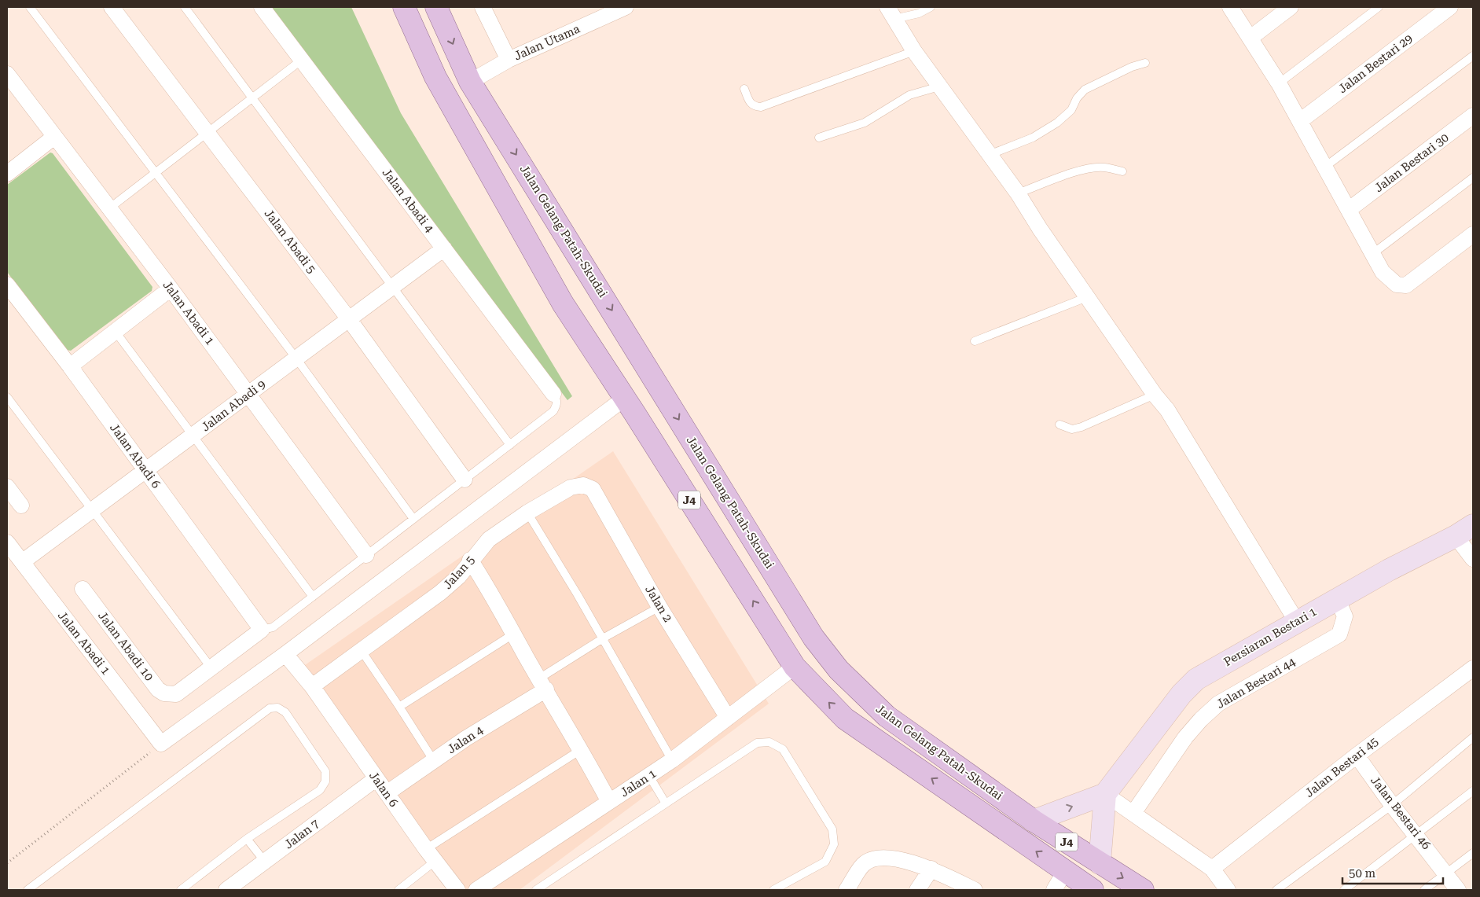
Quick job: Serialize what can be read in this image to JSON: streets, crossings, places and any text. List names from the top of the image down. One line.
{"streets":{"main road":["Jalan Gelang Patah-Skudai","J4"],"street":["Jalan Utama","Jalan Bestari 29","Jalan Bestari 30","Jalan Abadi 4","Jalan Abadi 5","Jalan Abadi 1","Jalan Abadi 9","Jalan Abadi 6","Jalan 5","Jalan 2","Persiaran Bestari 1","Jalan Abadi 10","Jalan Bestari 44","Jalan 4","Jalan Bestari 45","Jalan 1","Jalan 6","Jalan Bestari 46","Jalan 7"]},"crossings":[["Jalan Utama","Jalan Gelang Patah-Skudai"],["Jalan Abadi 4","Jalan Abadi 9"],["Jalan Gelang Patah-Skudai","Jalan 1"],["Jalan Abadi 5","Jalan Abadi 9"],["Jalan Abadi 1","Jalan Abadi 9"],["Jalan Abadi 9","Jalan Abadi 6"],["Jalan 5","Jalan 2"],["Jalan 5","Jalan 6"],["Jalan 2","Jalan 1"],["Persiaran Bestari 1","Jalan Bestari 44"],["Jalan 4","Jalan 6"],["Jalan Bestari 45","Jalan Bestari 46"],["Jalan 6","Jalan 7"]],"scale_bar":"50 m"}
